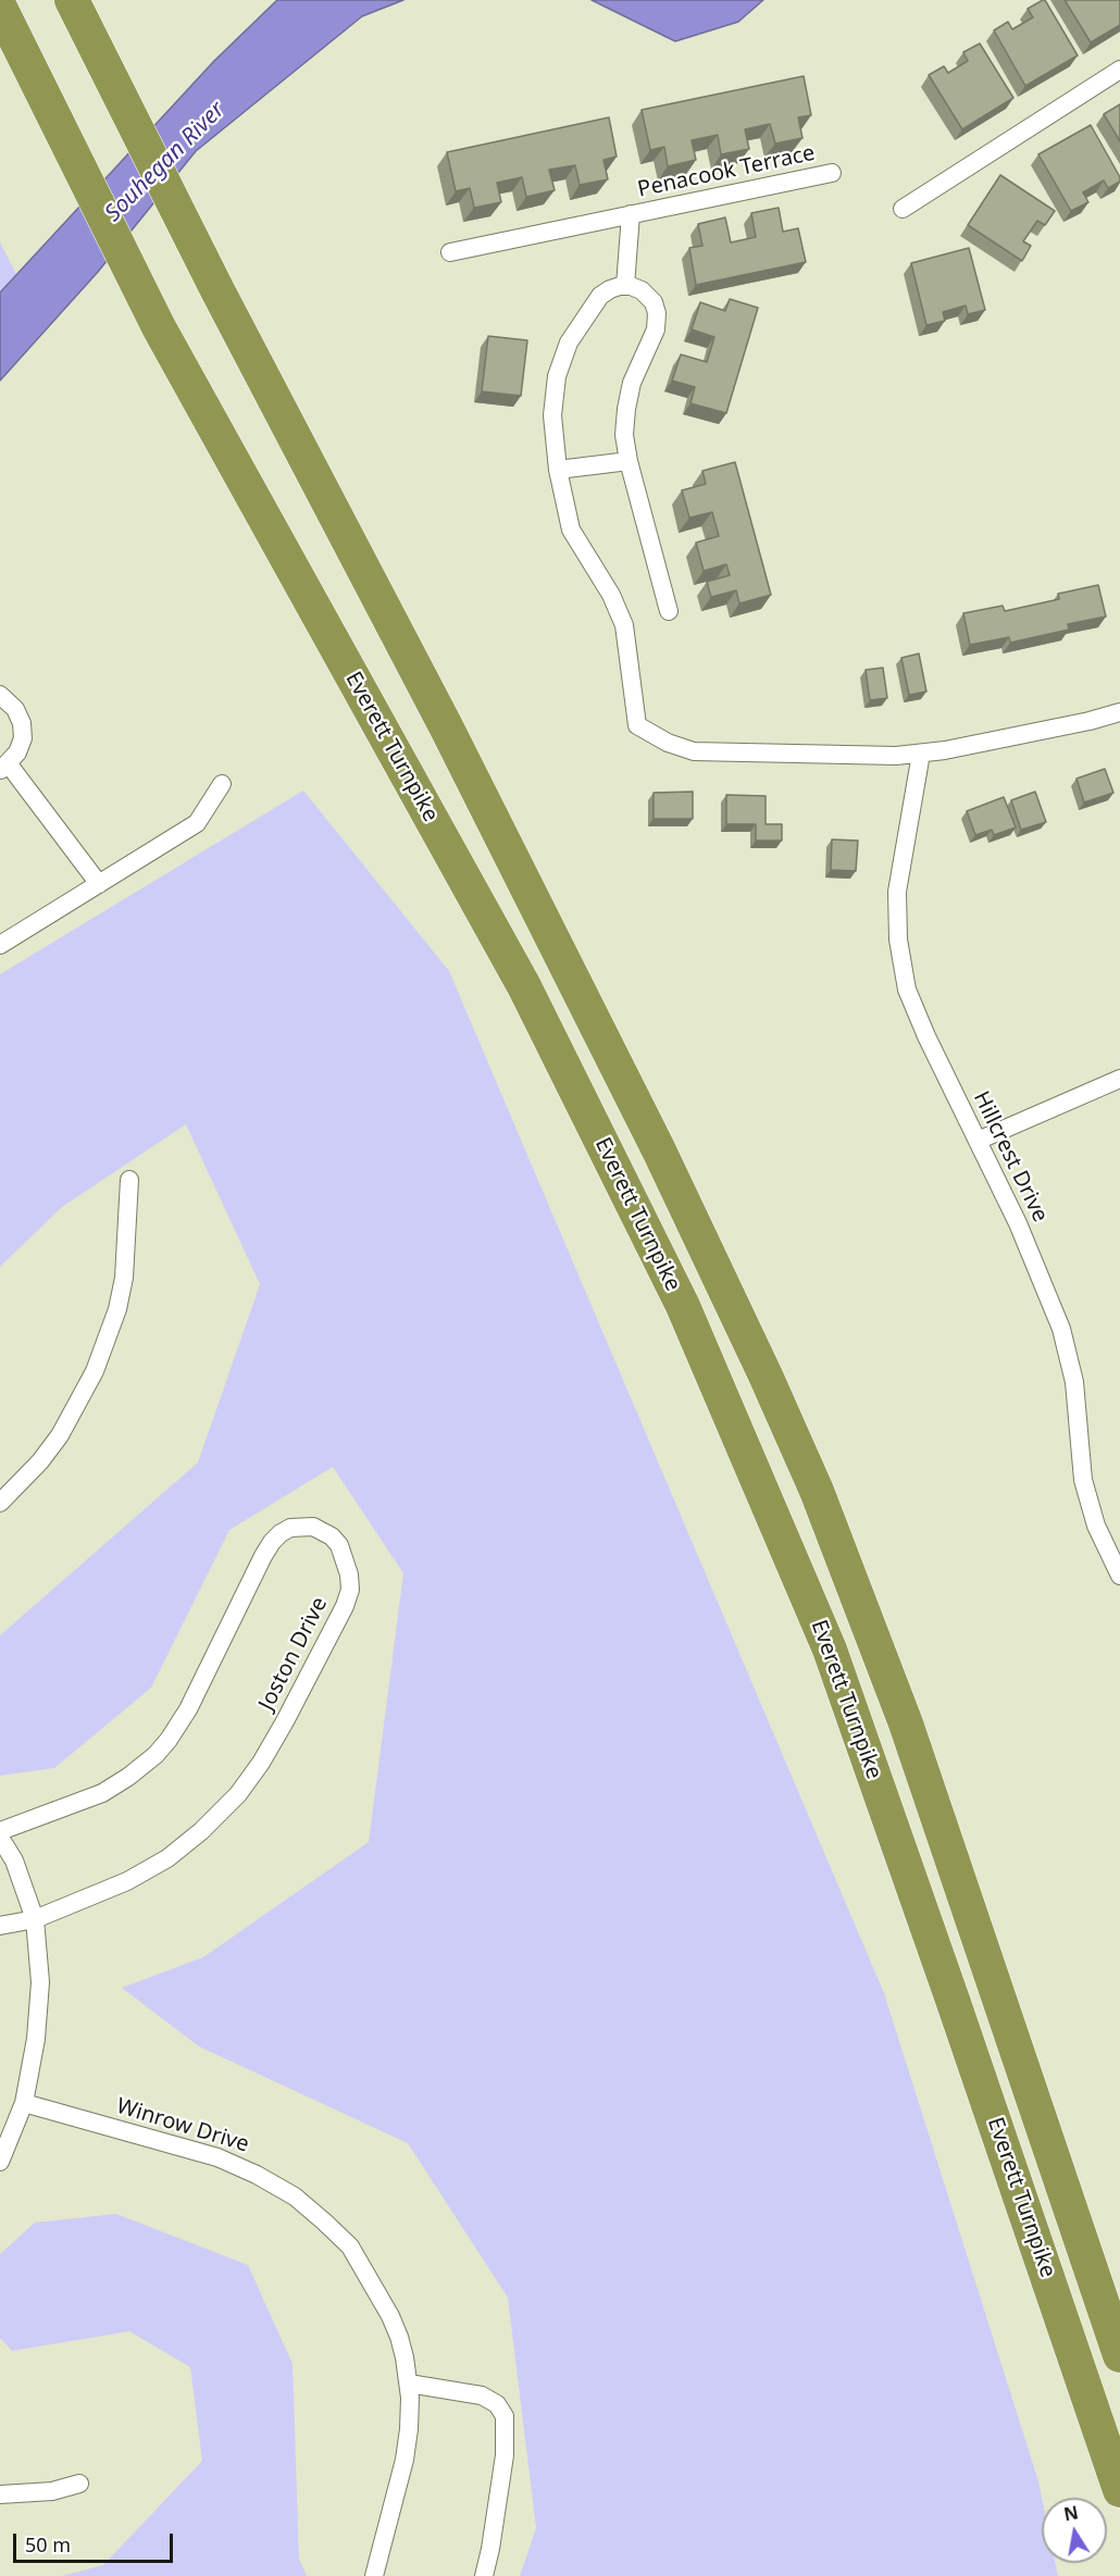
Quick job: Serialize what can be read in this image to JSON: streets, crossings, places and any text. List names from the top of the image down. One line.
{"streets":{"highway":["Everett Turnpike"],"street":["Penacook Terrace","Hillcrest Drive","Joston Drive","Winrow Drive"]},"water":["Souhegan River"],"scale_bar":"50 m","north":"top"}
